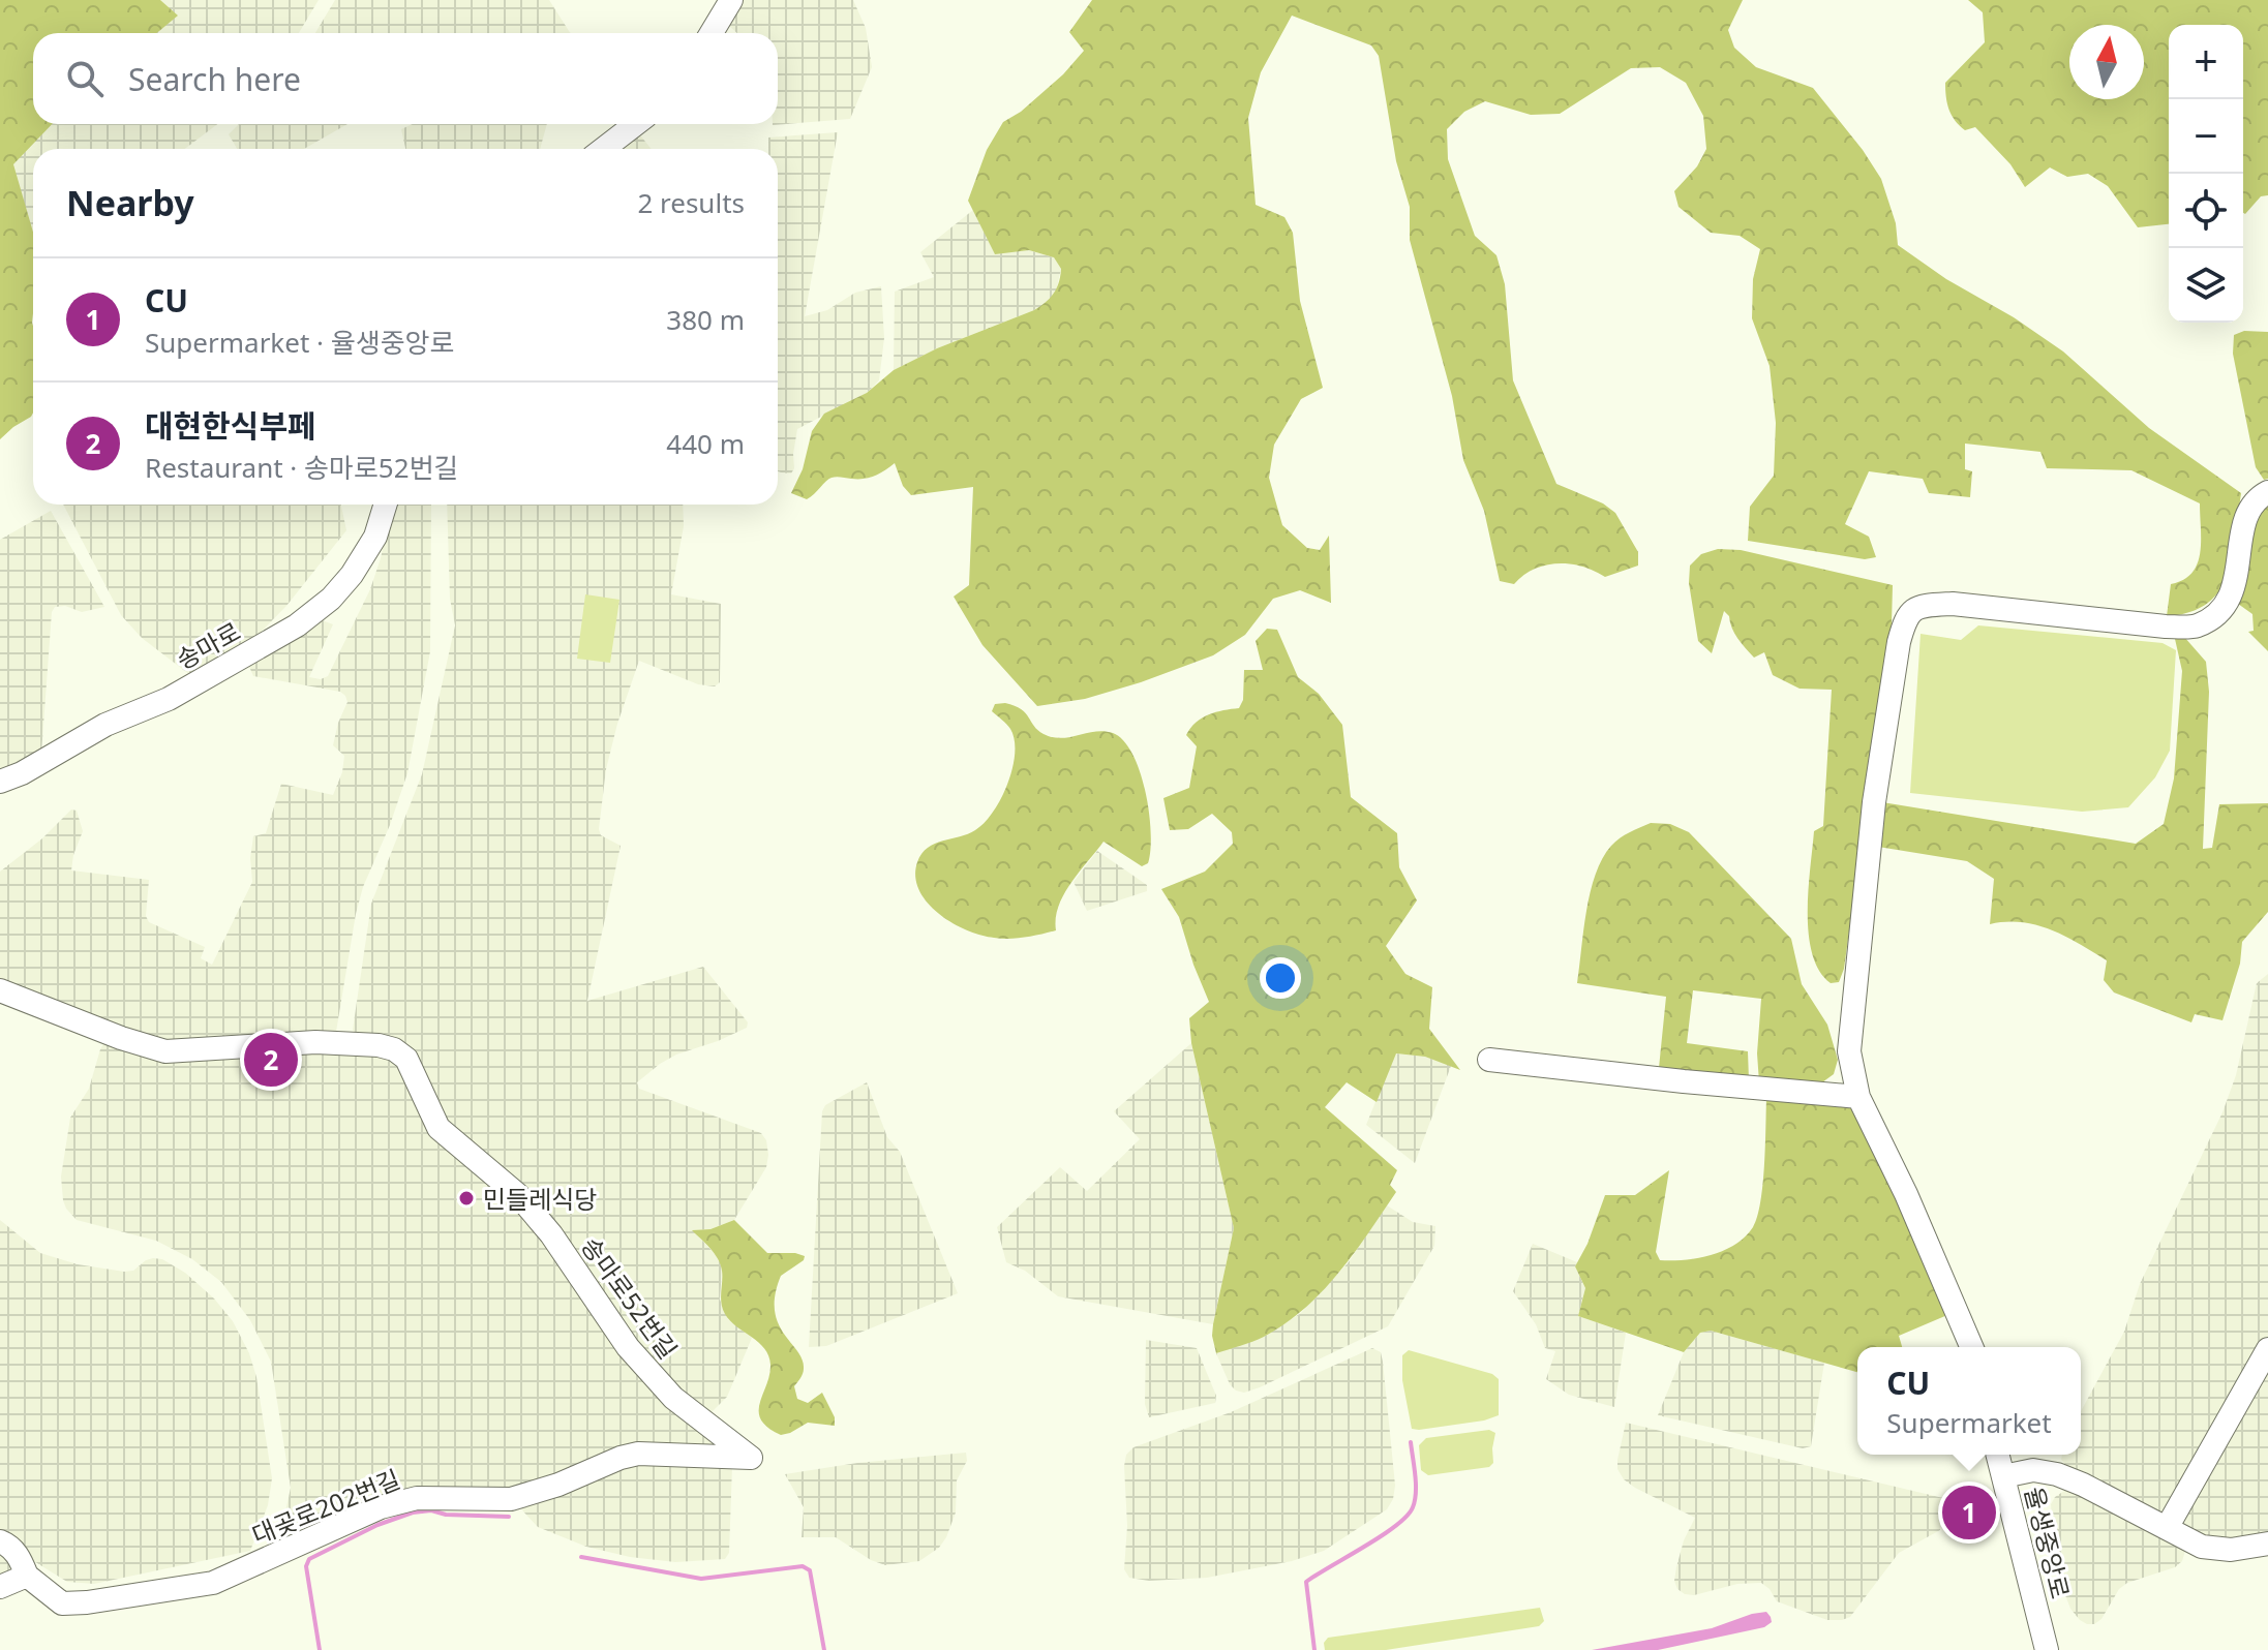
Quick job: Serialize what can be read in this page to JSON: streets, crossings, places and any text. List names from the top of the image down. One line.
{"streets":{"street":["송마로","송마로52번길","대곶로202번길","율생중앙로"]},"crossings":[["송마로52번길","대곶로202번길"]],"places":["민들레식당"],"north":"top","page":{"map_buttons":["+","−"],"search":"Search here","heading":["Nearby","2 results"],"list":[{"mark":"1","name":"CU","note":"Supermarket · 율생중앙로","value":"380 m"},{"mark":"2","name":"대현한식부페","note":"Restaurant · 송마로52번길","value":"440 m"}],"pins":["2","1"],"popup":["CU","Supermarket"]}}
